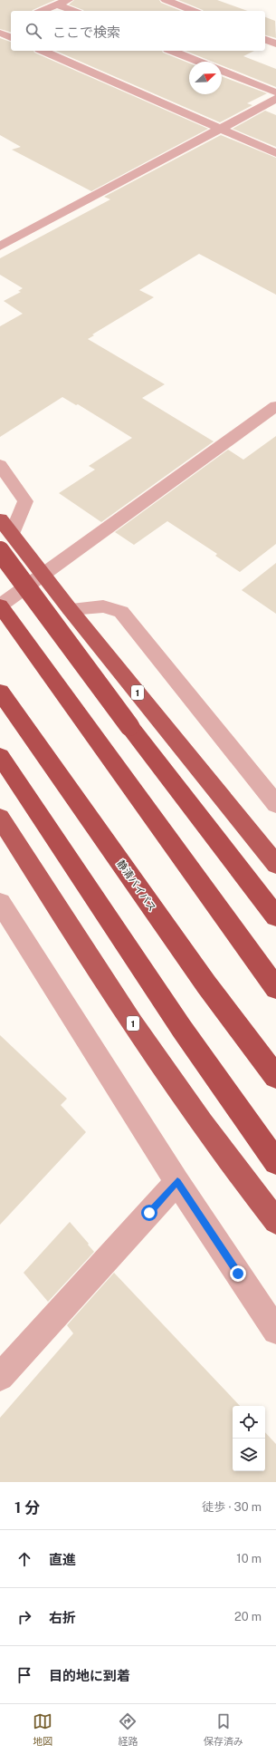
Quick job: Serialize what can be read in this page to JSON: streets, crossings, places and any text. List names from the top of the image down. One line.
{"streets":{"highway":["1","静清バイパス"]},"north":"top right","page":{"search":"ここで検索","heading":["1 分","徒歩 · 30 m"],"list":[["直進","10 m"],["右折","20 m"],"目的地に到着"],"nav":["地図","経路","保存済み"]}}
